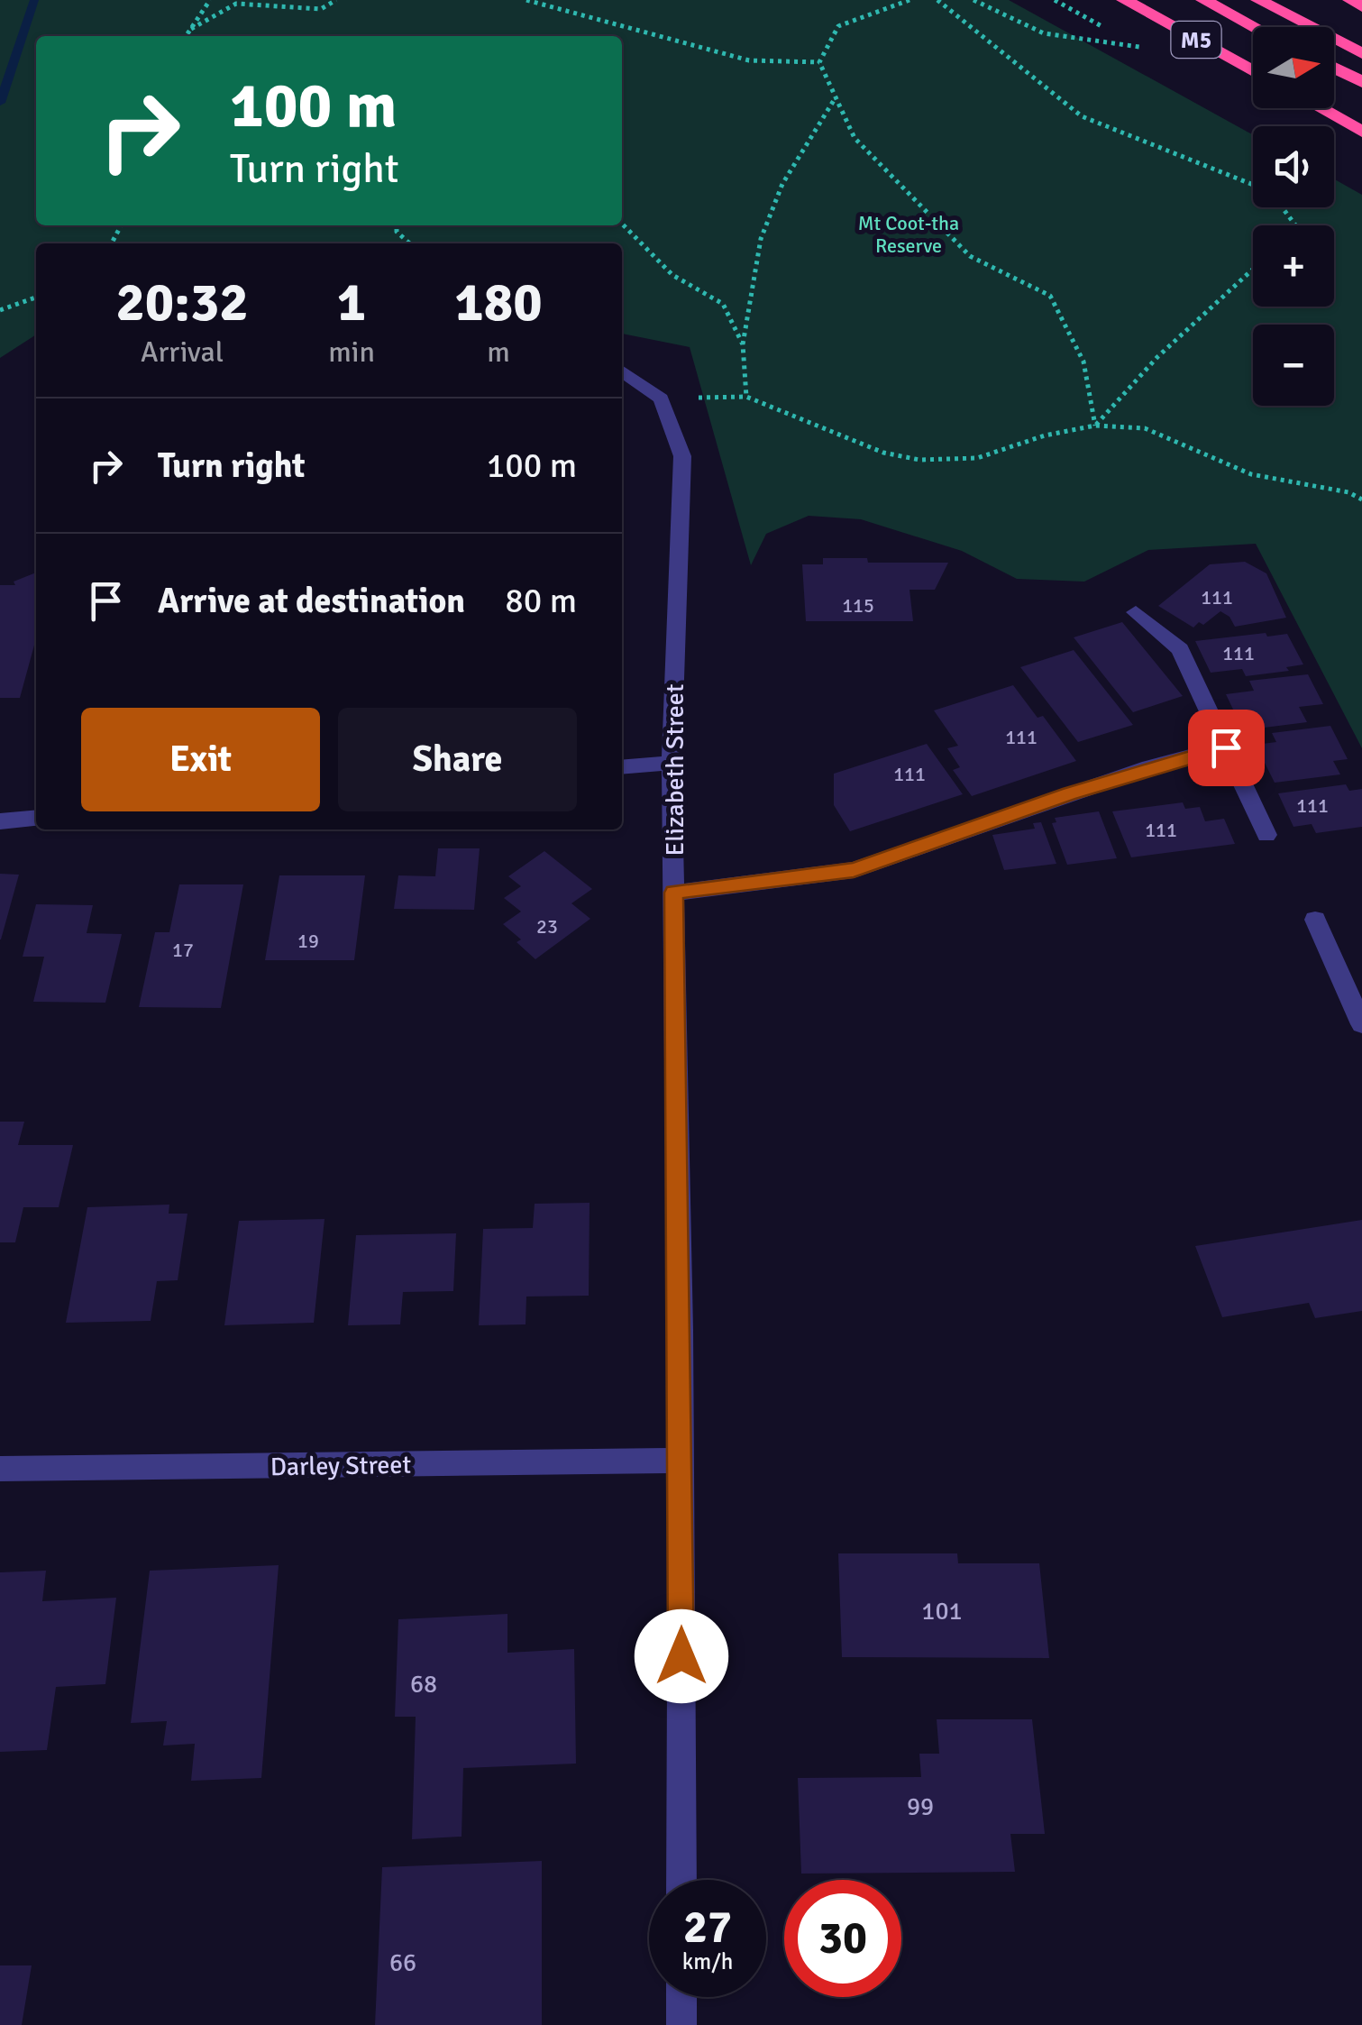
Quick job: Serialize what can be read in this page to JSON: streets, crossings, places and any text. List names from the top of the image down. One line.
{"streets":{"highway":["M5"],"street":["Elizabeth Street","Darley Street"]},"crossings":[["Elizabeth Street","Darley Street"]],"parks":["Mt Coot-tha Reserve"],"house_numbers":["111","115","111","111","111","111","111","23","19","17","101","68","99","66"],"north":"right","page":{"map_buttons":["+","−"],"turn":["100 m","Turn right"],"eta":["20:32","Arrival","1","min","180","m"],"list":[{"name":"Turn right","value":"100 m"},{"name":"Arrive at destination","value":"80 m"}],"buttons":["Exit","Share"],"speed":"27 km/h","limit":"30"}}
